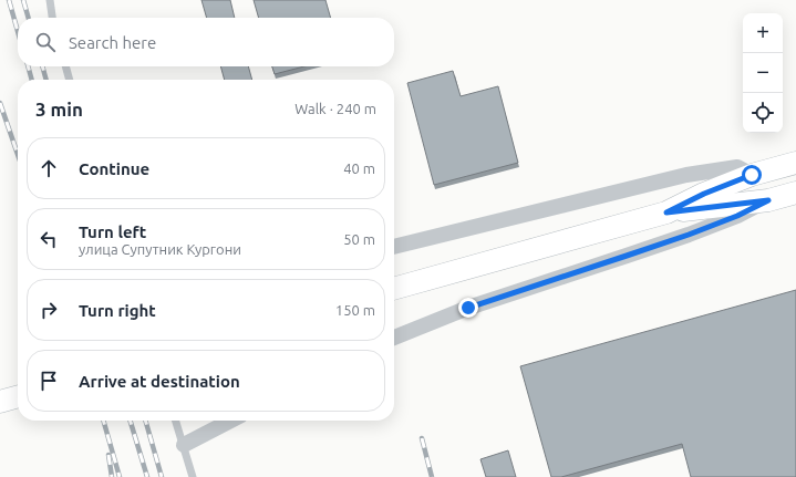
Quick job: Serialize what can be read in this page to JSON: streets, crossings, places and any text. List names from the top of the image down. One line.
{"page":{"map_buttons":["+","−"],"search":"Search here","heading":["3 min","Walk · 240 m"],"list":[["Continue","40 m"],["Turn left","улица Супутник Кургони","50 m"],["Turn right","150 m"],"Arrive at destination"]}}
